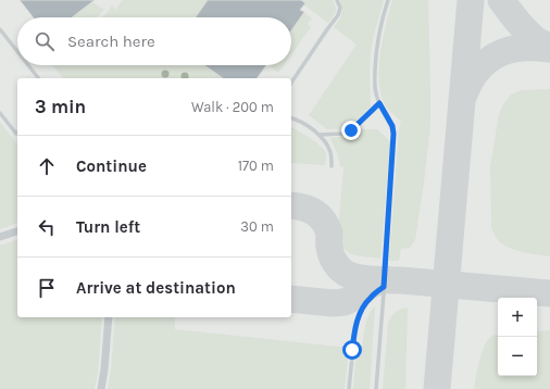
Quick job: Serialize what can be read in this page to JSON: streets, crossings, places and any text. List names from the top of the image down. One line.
{"page":{"search":"Search here","heading":["3 min","Walk · 200 m"],"list":[["Continue","170 m"],["Turn left","30 m"],"Arrive at destination"],"map_buttons":["+","−"]}}
